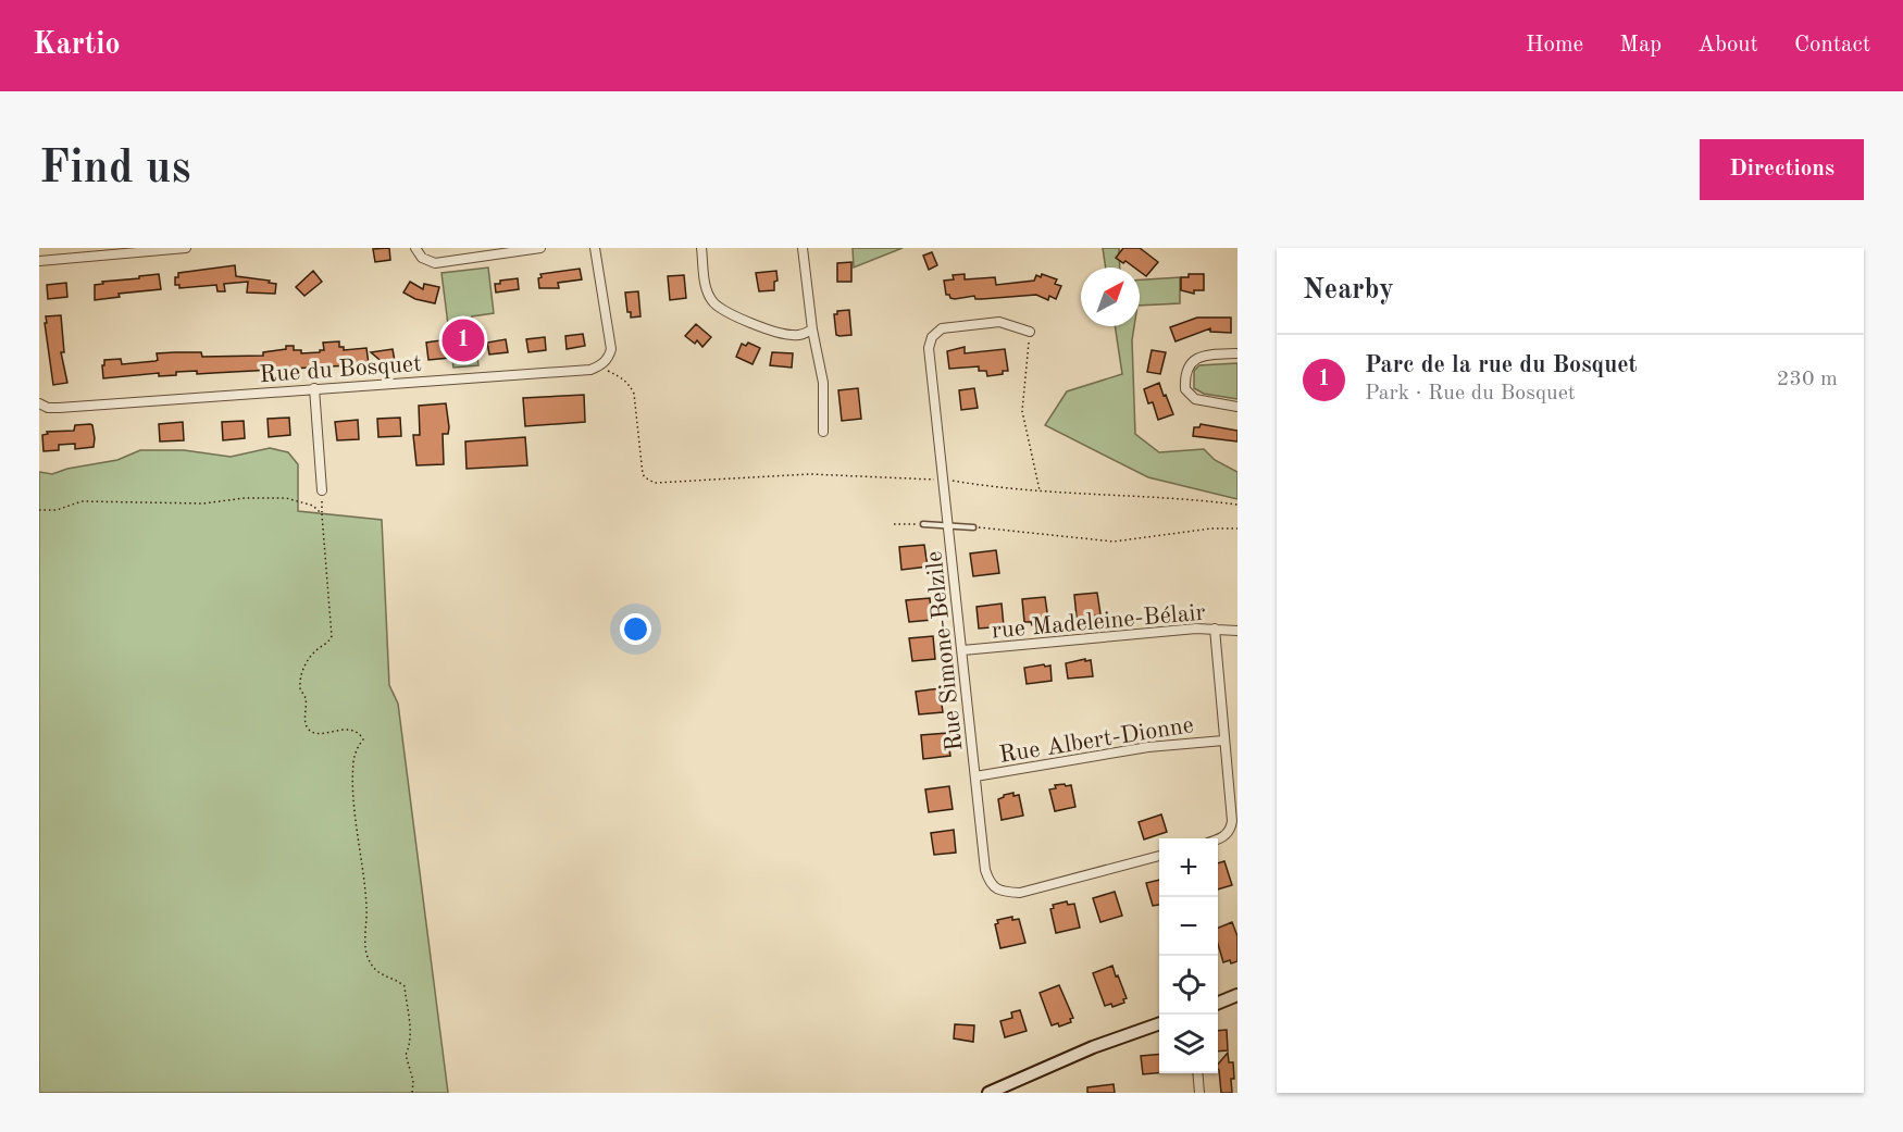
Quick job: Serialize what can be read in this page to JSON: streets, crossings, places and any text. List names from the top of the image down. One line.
{"streets":{"street":["Rue du Bosquet","rue Madeleine-Bélair","Rue Simone-Belzile","Rue Albert-Dionne"]},"crossings":[["rue Madeleine-Bélair","Rue Simone-Belzile"],["Rue Simone-Belzile","Rue Albert-Dionne"]],"north":"top right","page":{"header":"Kartio","nav":["Home","Map","About","Contact"],"buttons":"Directions","title":"Find us","heading":"Nearby","pins":"1","list":[{"mark":"1","name":"Parc de la rue du Bosquet","note":"Park · Rue du Bosquet","value":"230 m"}],"map_buttons":["+","−"]}}
